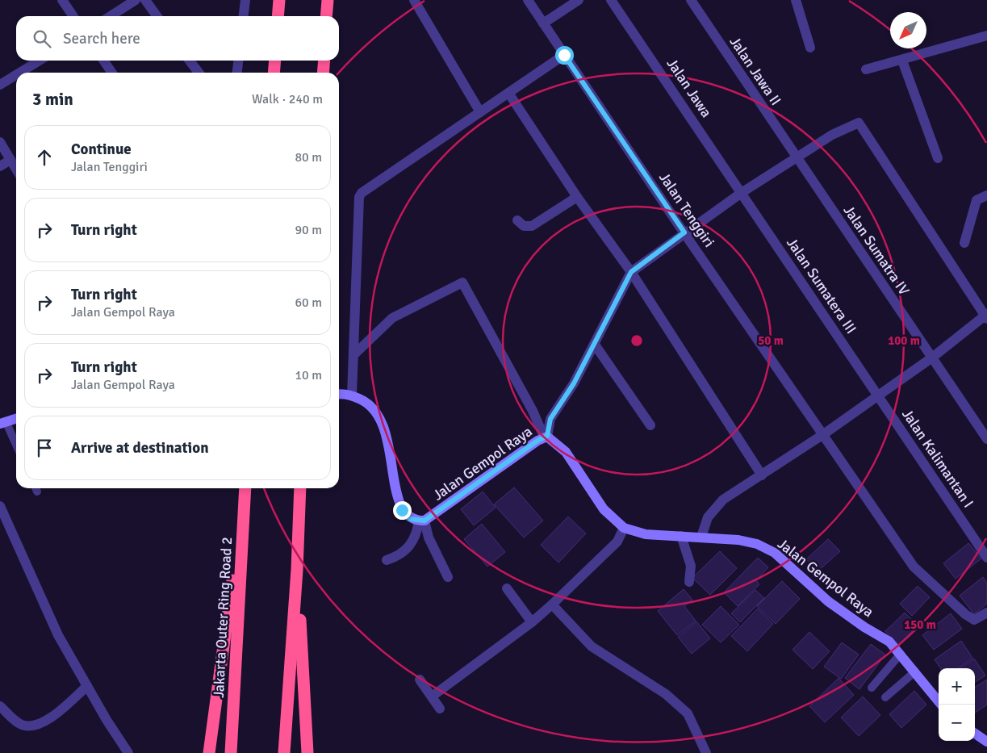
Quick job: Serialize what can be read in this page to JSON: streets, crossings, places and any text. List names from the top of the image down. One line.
{"streets":{"highway":["Jakarta Outer Ring Road 2"],"street":["Jalan Jawa II","Jalan Jawa","Jalan Tenggiri","Jalan Sumatra IV","Jalan Sumatera III","Jalan Kalimantan I","Jalan Gempol Raya"]},"crossings":[["Jalan Jawa II","Jalan Sumatra IV"],["Jalan Jawa","Jalan Sumatera III"],["Jalan Sumatera III","Jalan Kalimantan I"]],"north":"bottom left","page":{"search":"Search here","heading":["3 min","Walk · 240 m"],"list":[["Continue","Jalan Tenggiri","80 m"],["Turn right","90 m"],["Turn right","Jalan Gempol Raya","60 m"],["Turn right","Jalan Gempol Raya","10 m"],"Arrive at destination"],"map_buttons":["+","−"]},"rings":["50 m","100 m","150 m"]}
